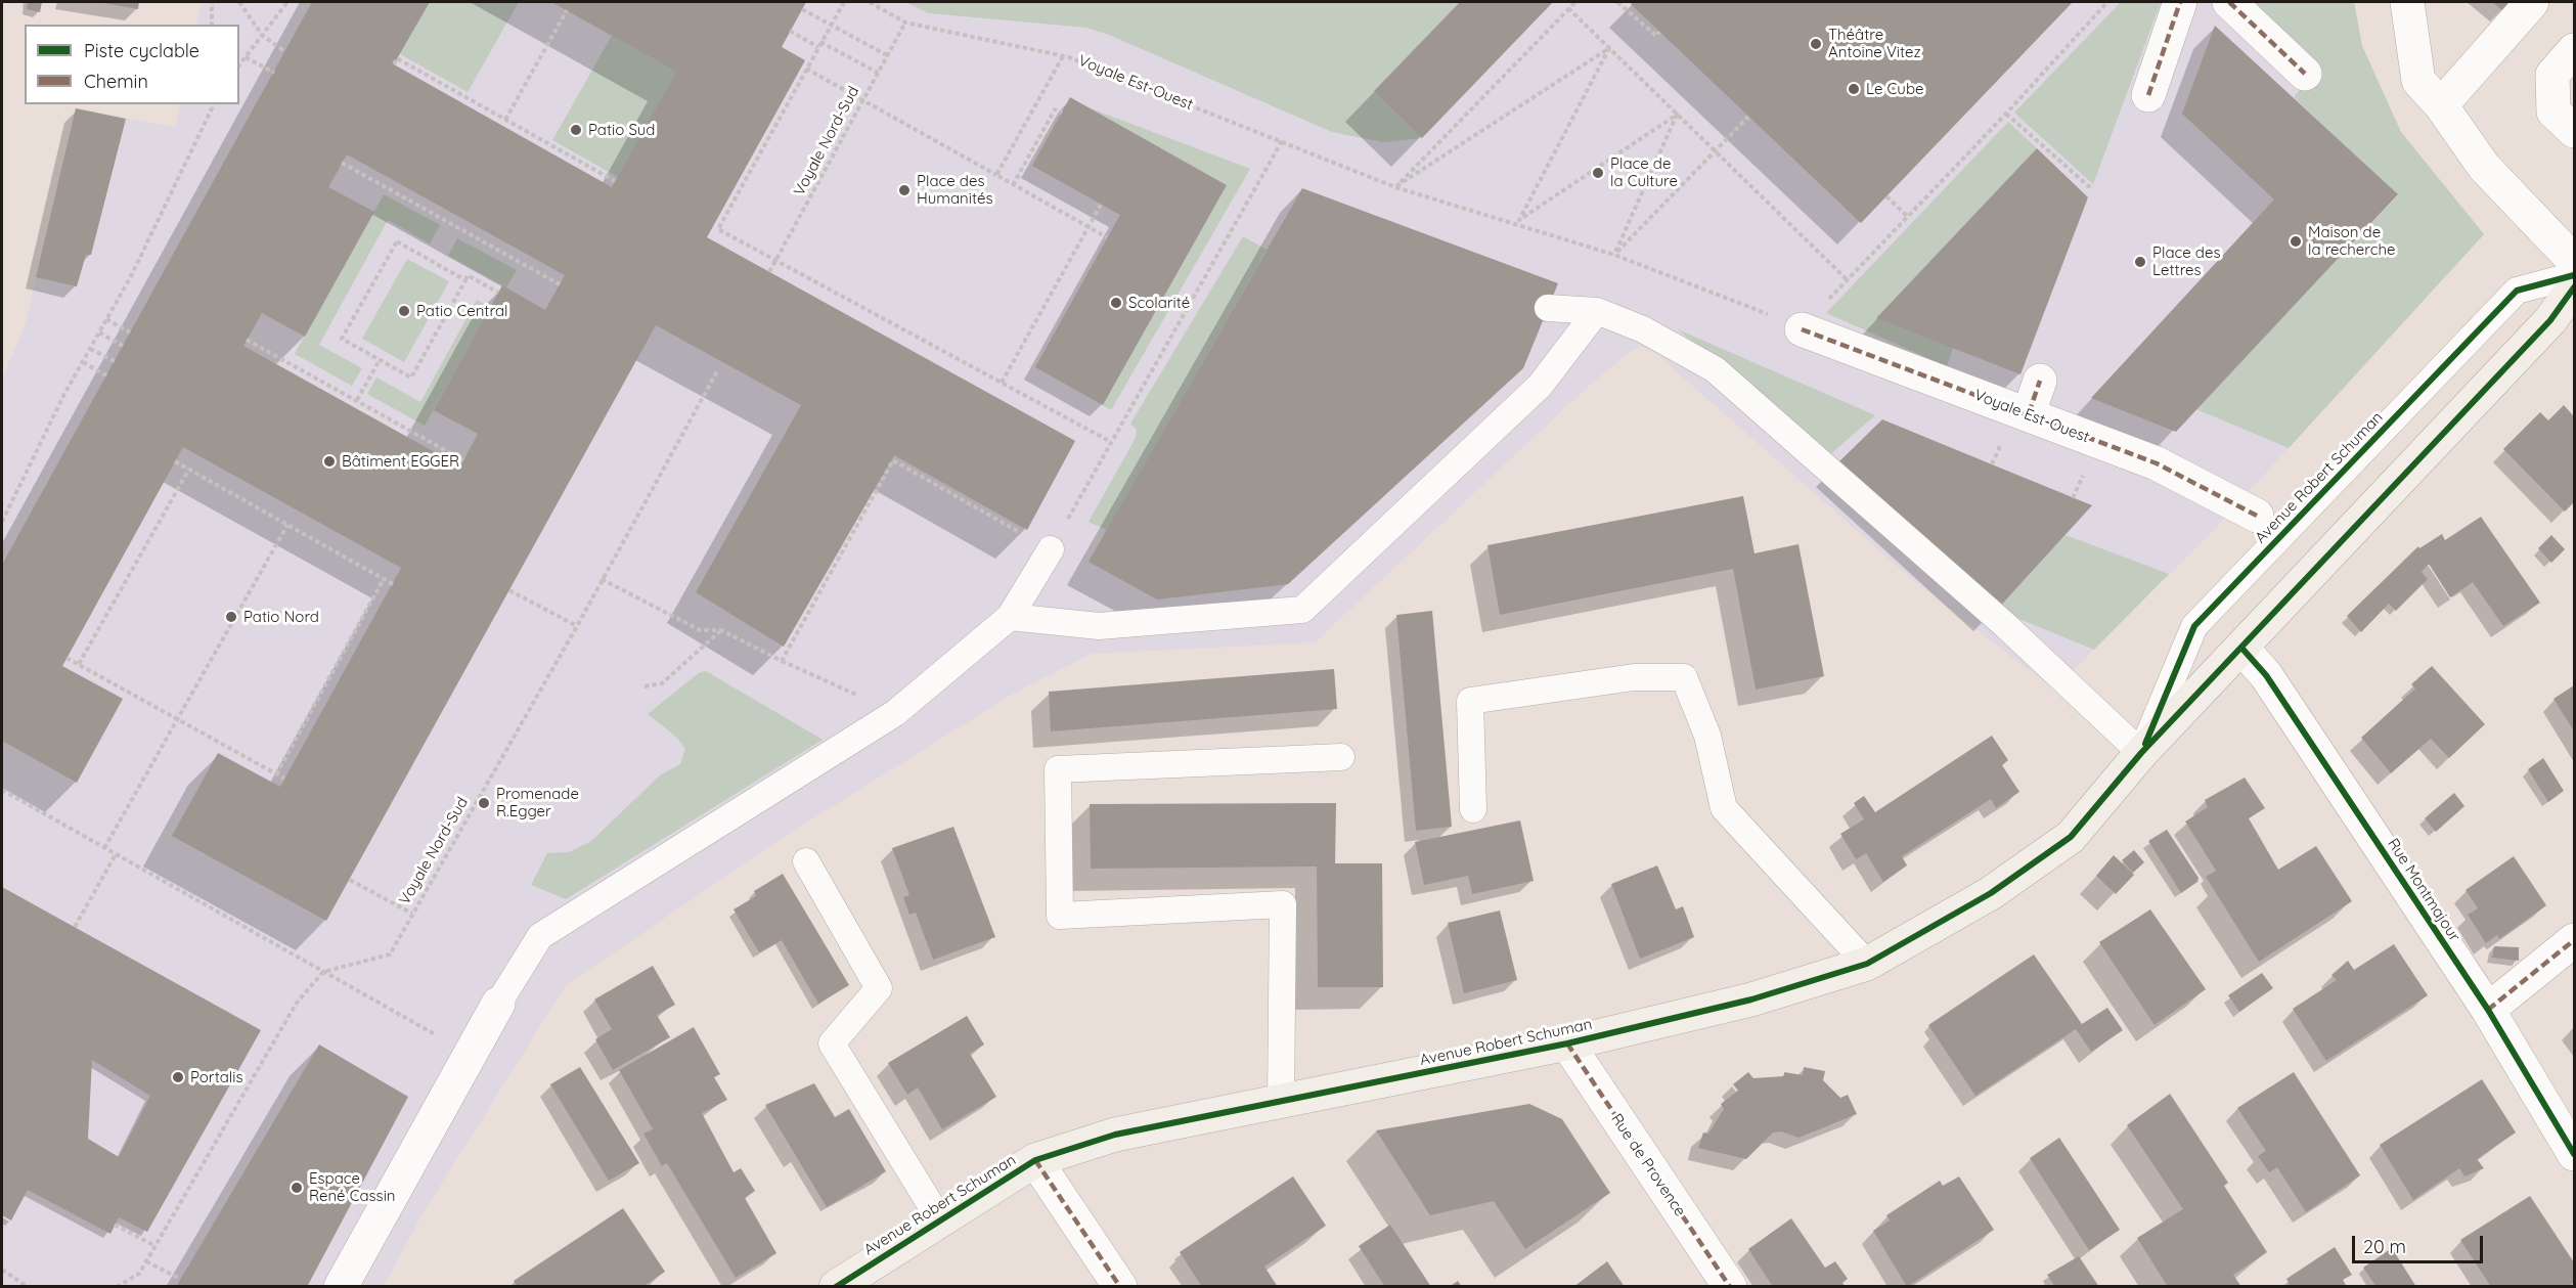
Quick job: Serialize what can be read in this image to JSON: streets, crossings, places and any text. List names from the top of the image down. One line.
{"streets":{"street":["Voyale Est-Ouest","Avenue Robert Schuman","Rue Montmajour","Rue de Provence"],"path":["Voyale Nord-Sud"]},"crossings":[["Voyale Est-Ouest","Voyale Nord-Sud"],["Avenue Robert Schuman","Rue Montmajour"],["Avenue Robert Schuman","Rue de Provence"]],"places":["Théâtre Antoine Vitez","Le Cube","Patio Sud","Place de la Culture","Place des Humanités","Maison de la recherche","Place des Lettres","Scolarité","Patio Central","Bâtiment EGGER","Patio Nord","Promenade R.Egger","Portalis","Espace René Cassin"],"legend":["Piste cyclable","Chemin"],"scale_bar":"20 m"}
